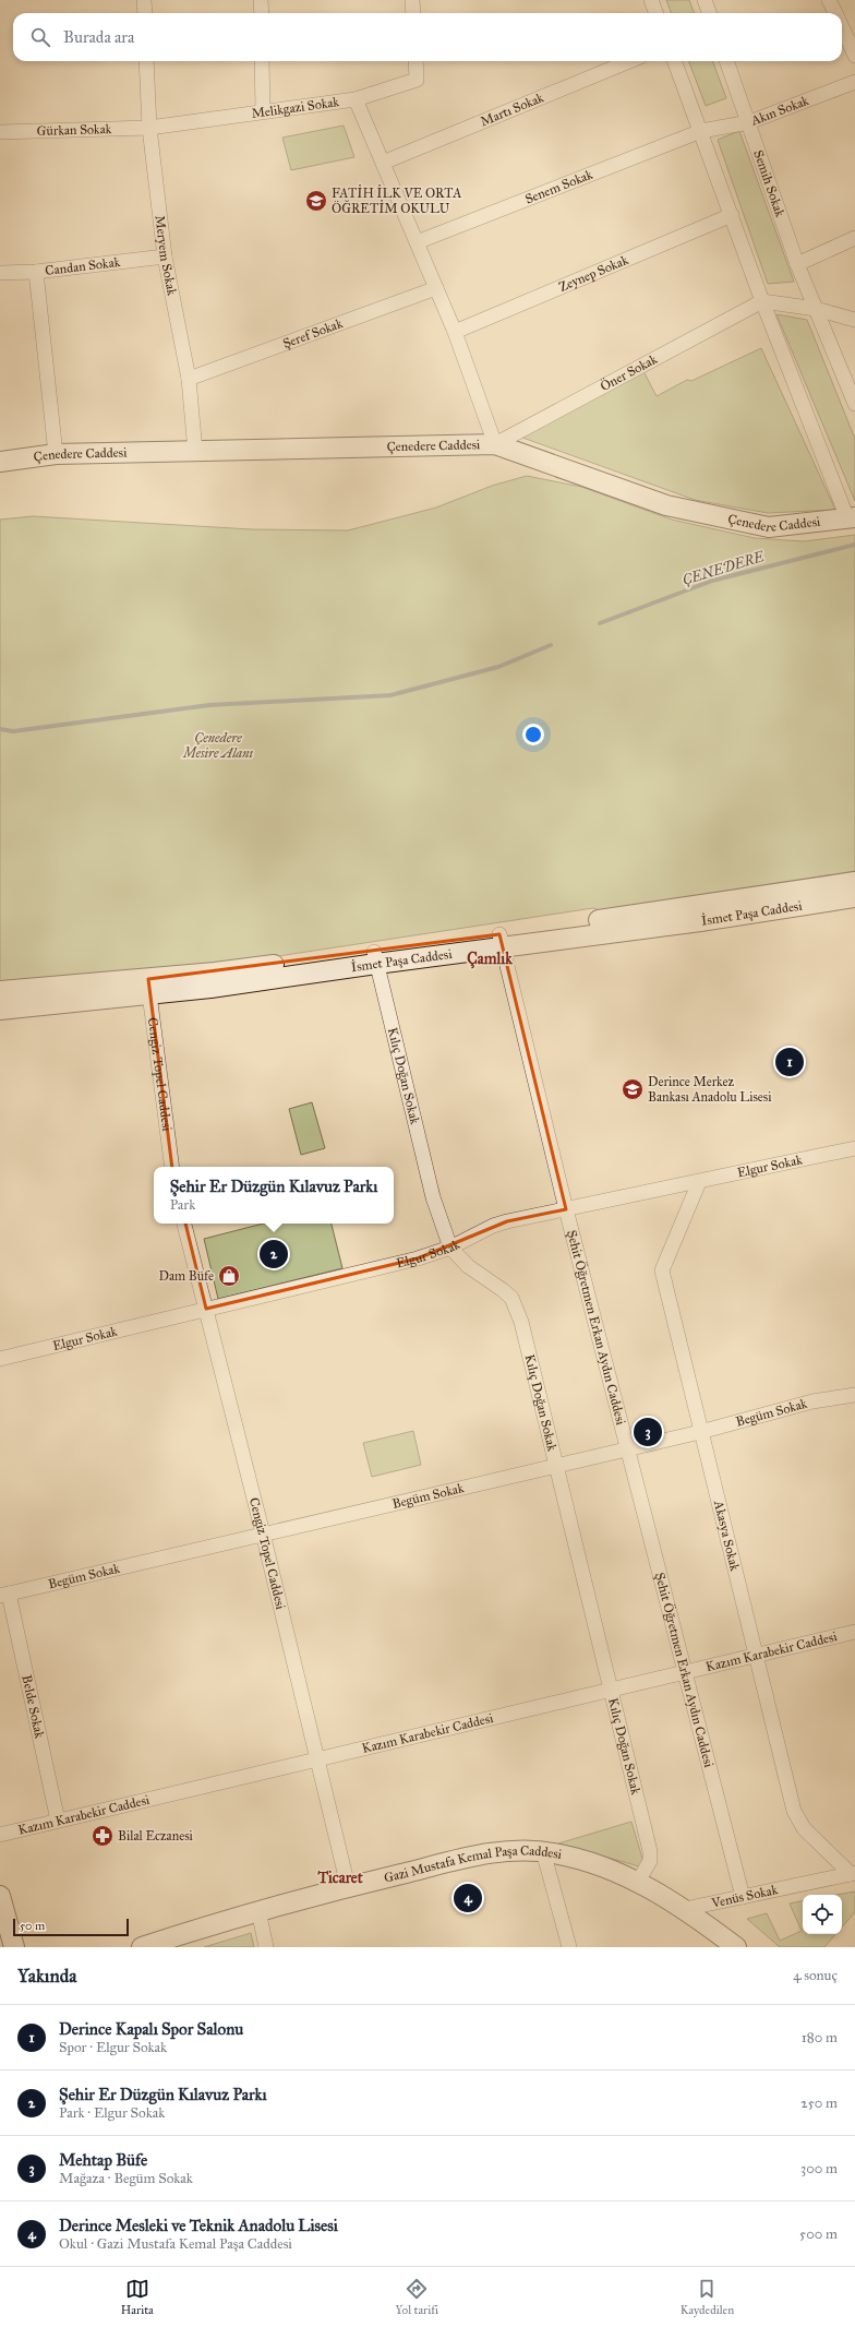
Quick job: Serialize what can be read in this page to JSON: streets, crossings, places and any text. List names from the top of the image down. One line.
{"streets":{"street":["Melikgazi Sokak","Martı Sokak","Akın Sokak","Gürkan Sokak","Semih Sokak","Senem Sokak","Meryem Sokak","Candan Sokak","Zeynep Sokak","Şeref Sokak","Öner Sokak","Çenedere Caddesi","İsmet Paşa Caddesi","Cengiz Topel Caddesi","Kılıç Doğan Sokak","Elgur Sokak","Şehit Öğretmen Erkan Aydın Caddesi","Begüm Sokak","Akasya Sokak","Kazım Karabekir Caddesi","Belde Sokak","Gazi Mustafa Kemal Paşa Caddesi","Venüs Sokak"]},"crossings":[["Melikgazi Sokak","Gürkan Sokak"],["Melikgazi Sokak","Meryem Sokak"],["Akın Sokak","Semih Sokak"],["Akın Sokak","Senem Sokak"],["Gürkan Sokak","Meryem Sokak"],["Meryem Sokak","Candan Sokak"],["Meryem Sokak","Şeref Sokak"],["Meryem Sokak","Çenedere Caddesi"],["Öner Sokak","Çenedere Caddesi"],["İsmet Paşa Caddesi","Cengiz Topel Caddesi"],["İsmet Paşa Caddesi","Kılıç Doğan Sokak"],["İsmet Paşa Caddesi","Şehit Öğretmen Erkan Aydın Caddesi"],["Cengiz Topel Caddesi","Elgur Sokak"],["Cengiz Topel Caddesi","Begüm Sokak"],["Cengiz Topel Caddesi","Kazım Karabekir Caddesi"],["Cengiz Topel Caddesi","Gazi Mustafa Kemal Paşa Caddesi"],["Kılıç Doğan Sokak","Elgur Sokak"],["Kılıç Doğan Sokak","Begüm Sokak"],["Kılıç Doğan Sokak","Kazım Karabekir Caddesi"],["Kılıç Doğan Sokak","Gazi Mustafa Kemal Paşa Caddesi"],["Elgur Sokak","Şehit Öğretmen Erkan Aydın Caddesi"],["Elgur Sokak","Akasya Sokak"],["Şehit Öğretmen Erkan Aydın Caddesi","Begüm Sokak"],["Şehit Öğretmen Erkan Aydın Caddesi","Kazım Karabekir Caddesi"],["Şehit Öğretmen Erkan Aydın Caddesi","Venüs Sokak"],["Begüm Sokak","Akasya Sokak"],["Begüm Sokak","Belde Sokak"],["Akasya Sokak","Kazım Karabekir Caddesi"],["Akasya Sokak","Venüs Sokak"],["Kazım Karabekir Caddesi","Belde Sokak"],["Gazi Mustafa Kemal Paşa Caddesi","Venüs Sokak"]],"districts":["Çamlık","Ticaret"],"water":["ÇENEDERE"],"parks":["Çenedere Mesire Alanı"],"places":{"school or university":["FATİH İLK VE ORTA ÖĞRETİM OKULU","Derince Merkez Bankası Anadolu Lisesi"],"shop":["Dam Büfe"],"pharmacy":["Bilal Eczanesi"]},"scale_bar":"50 m","page":{"search":"Burada ara","pins":["1","2","3","4"],"popup":["Şehir Er Düzgün Kılavuz Parkı","Park"],"scale":"50 m","heading":["Yakında","4 sonuç"],"list":[{"mark":"1","name":"Derince Kapalı Spor Salonu","note":"Spor · Elgur Sokak","value":"180 m"},{"mark":"2","name":"Şehir Er Düzgün Kılavuz Parkı","note":"Park · Elgur Sokak","value":"250 m"},{"mark":"3","name":"Mehtap Büfe","note":"Mağaza · Begüm Sokak","value":"300 m"},{"mark":"4","name":"Derince Mesleki ve Teknik Anadolu Lisesi","note":"Okul · Gazi Mustafa Kemal Paşa Caddesi","value":"500 m"}],"nav":["Harita","Yol tarifi","Kaydedilen"]}}
